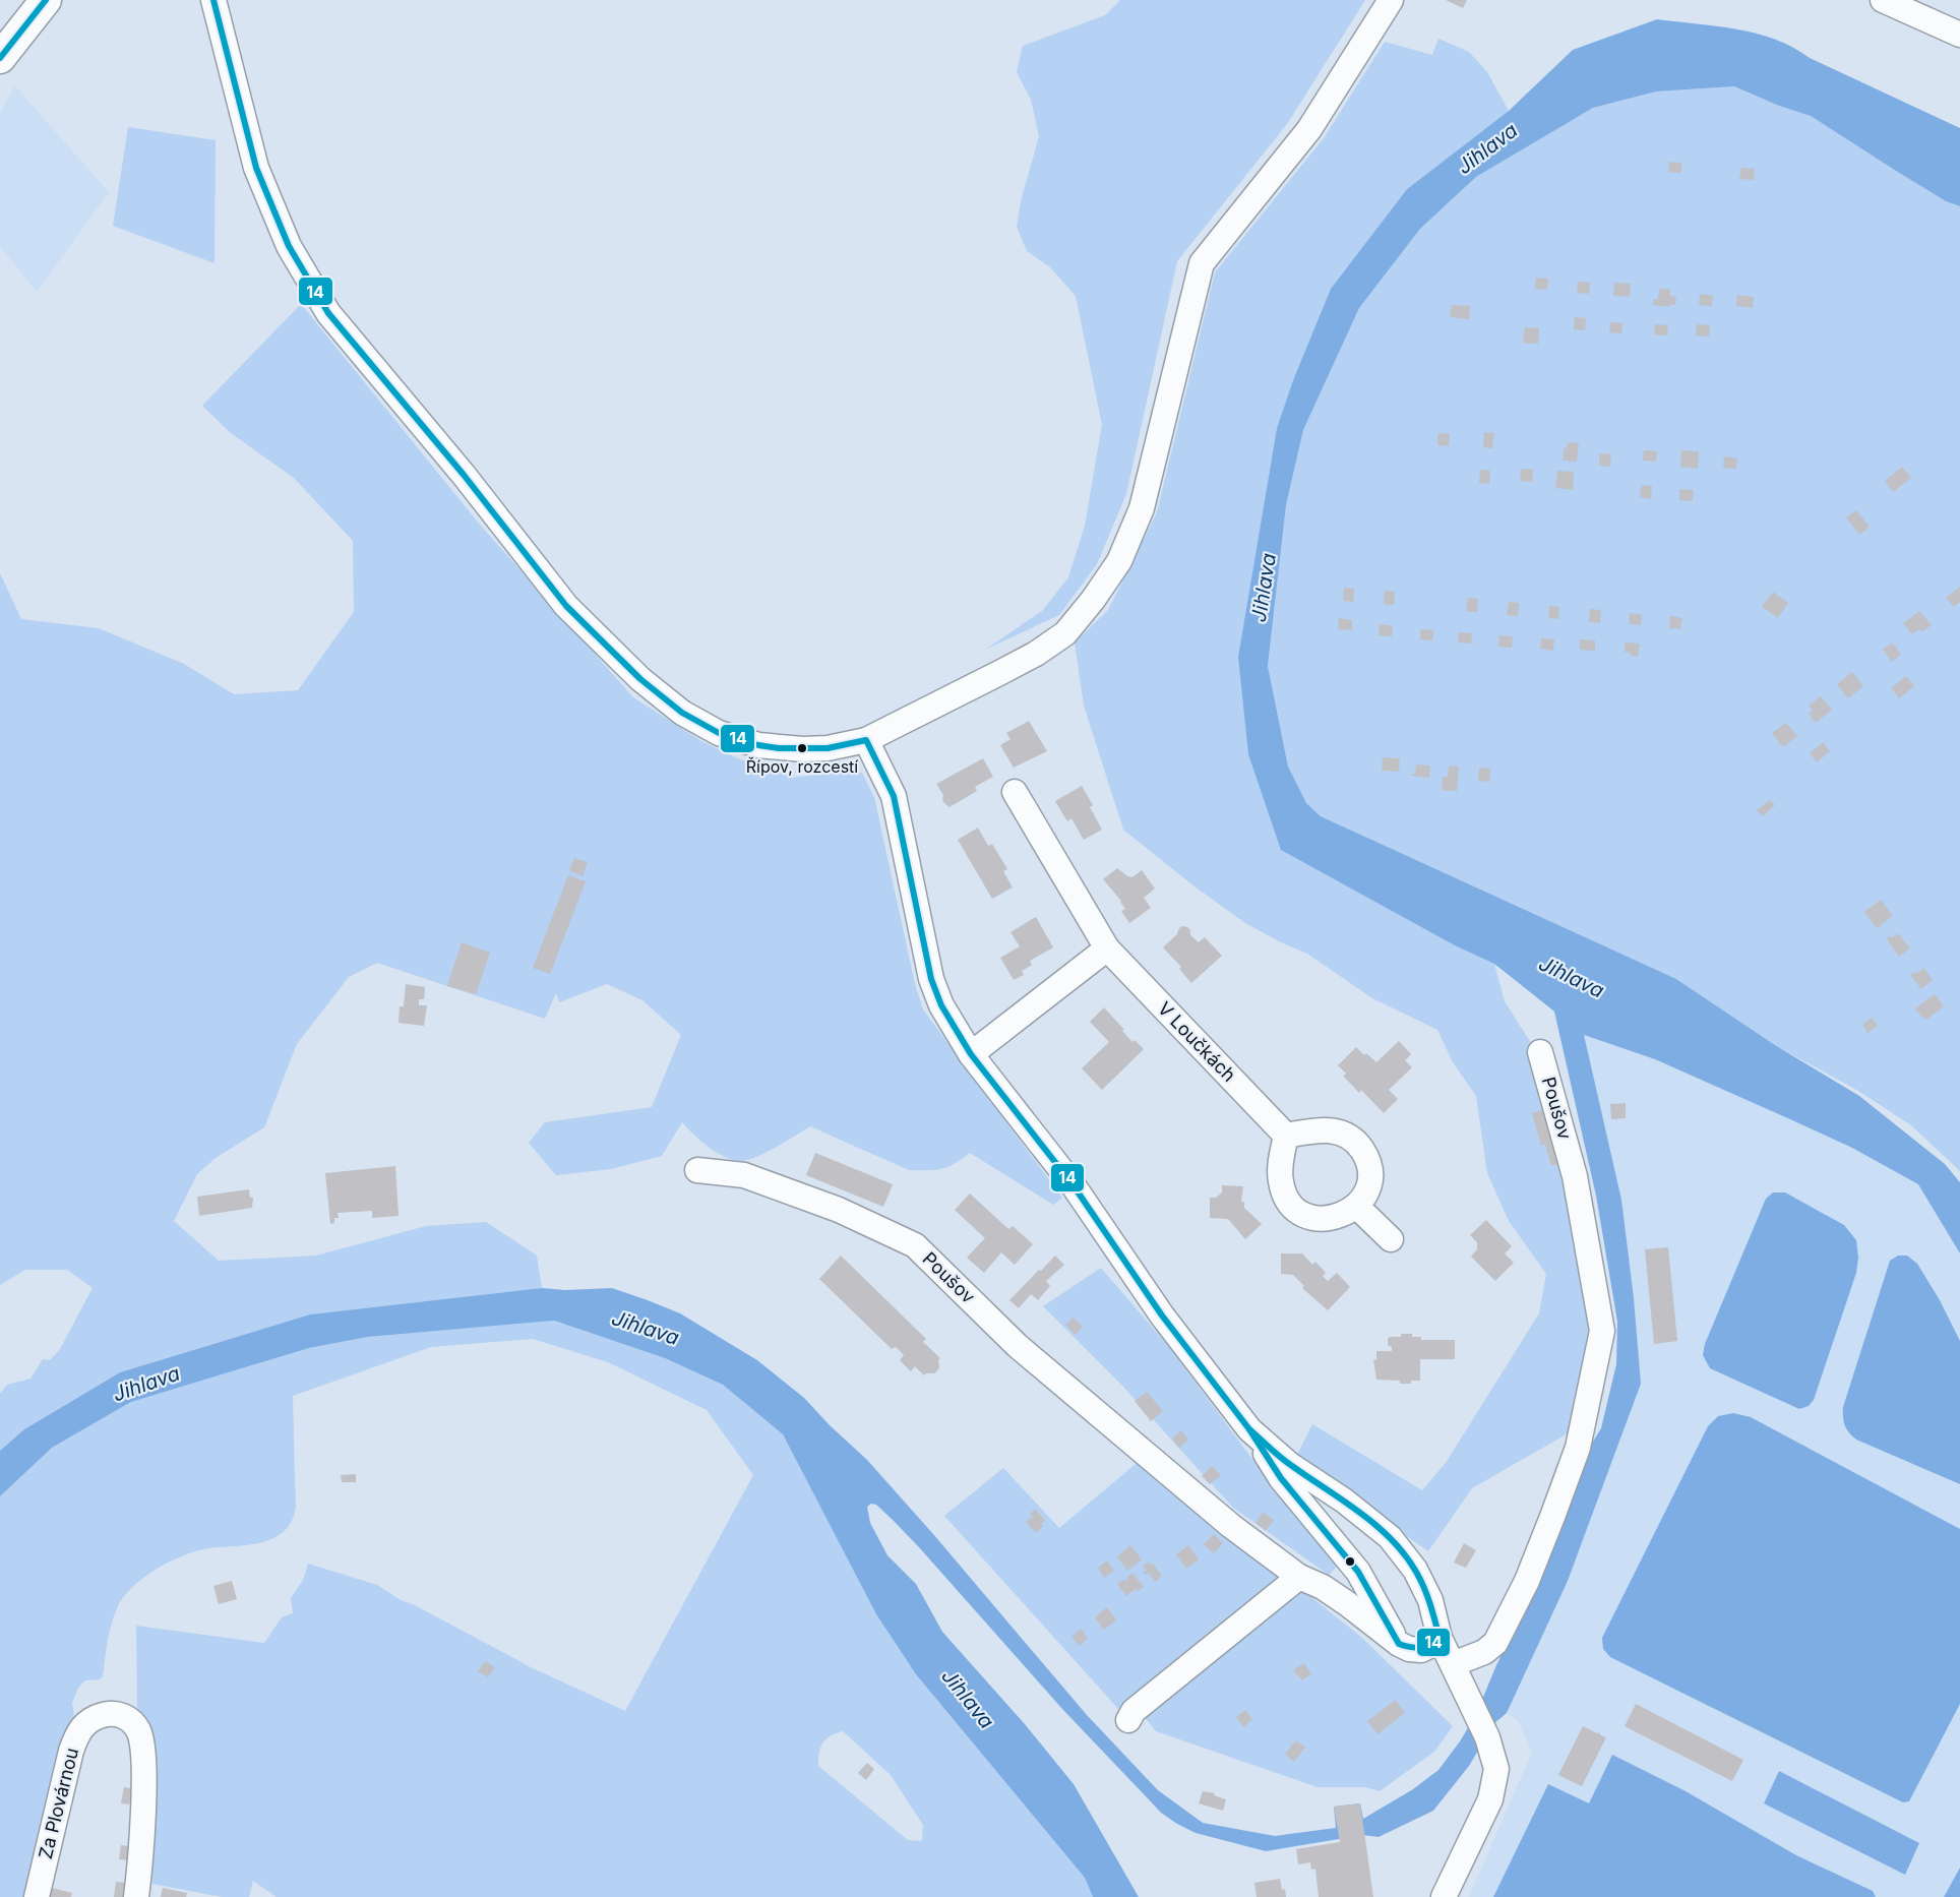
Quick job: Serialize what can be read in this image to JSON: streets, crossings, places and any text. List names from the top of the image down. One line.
{"streets":{"street":["V Loučkách","Poušov","Za Plovárnou"]},"water":["Jihlava"],"places":["Řípov, rozcestí"],"lines":["transit line 14"]}
